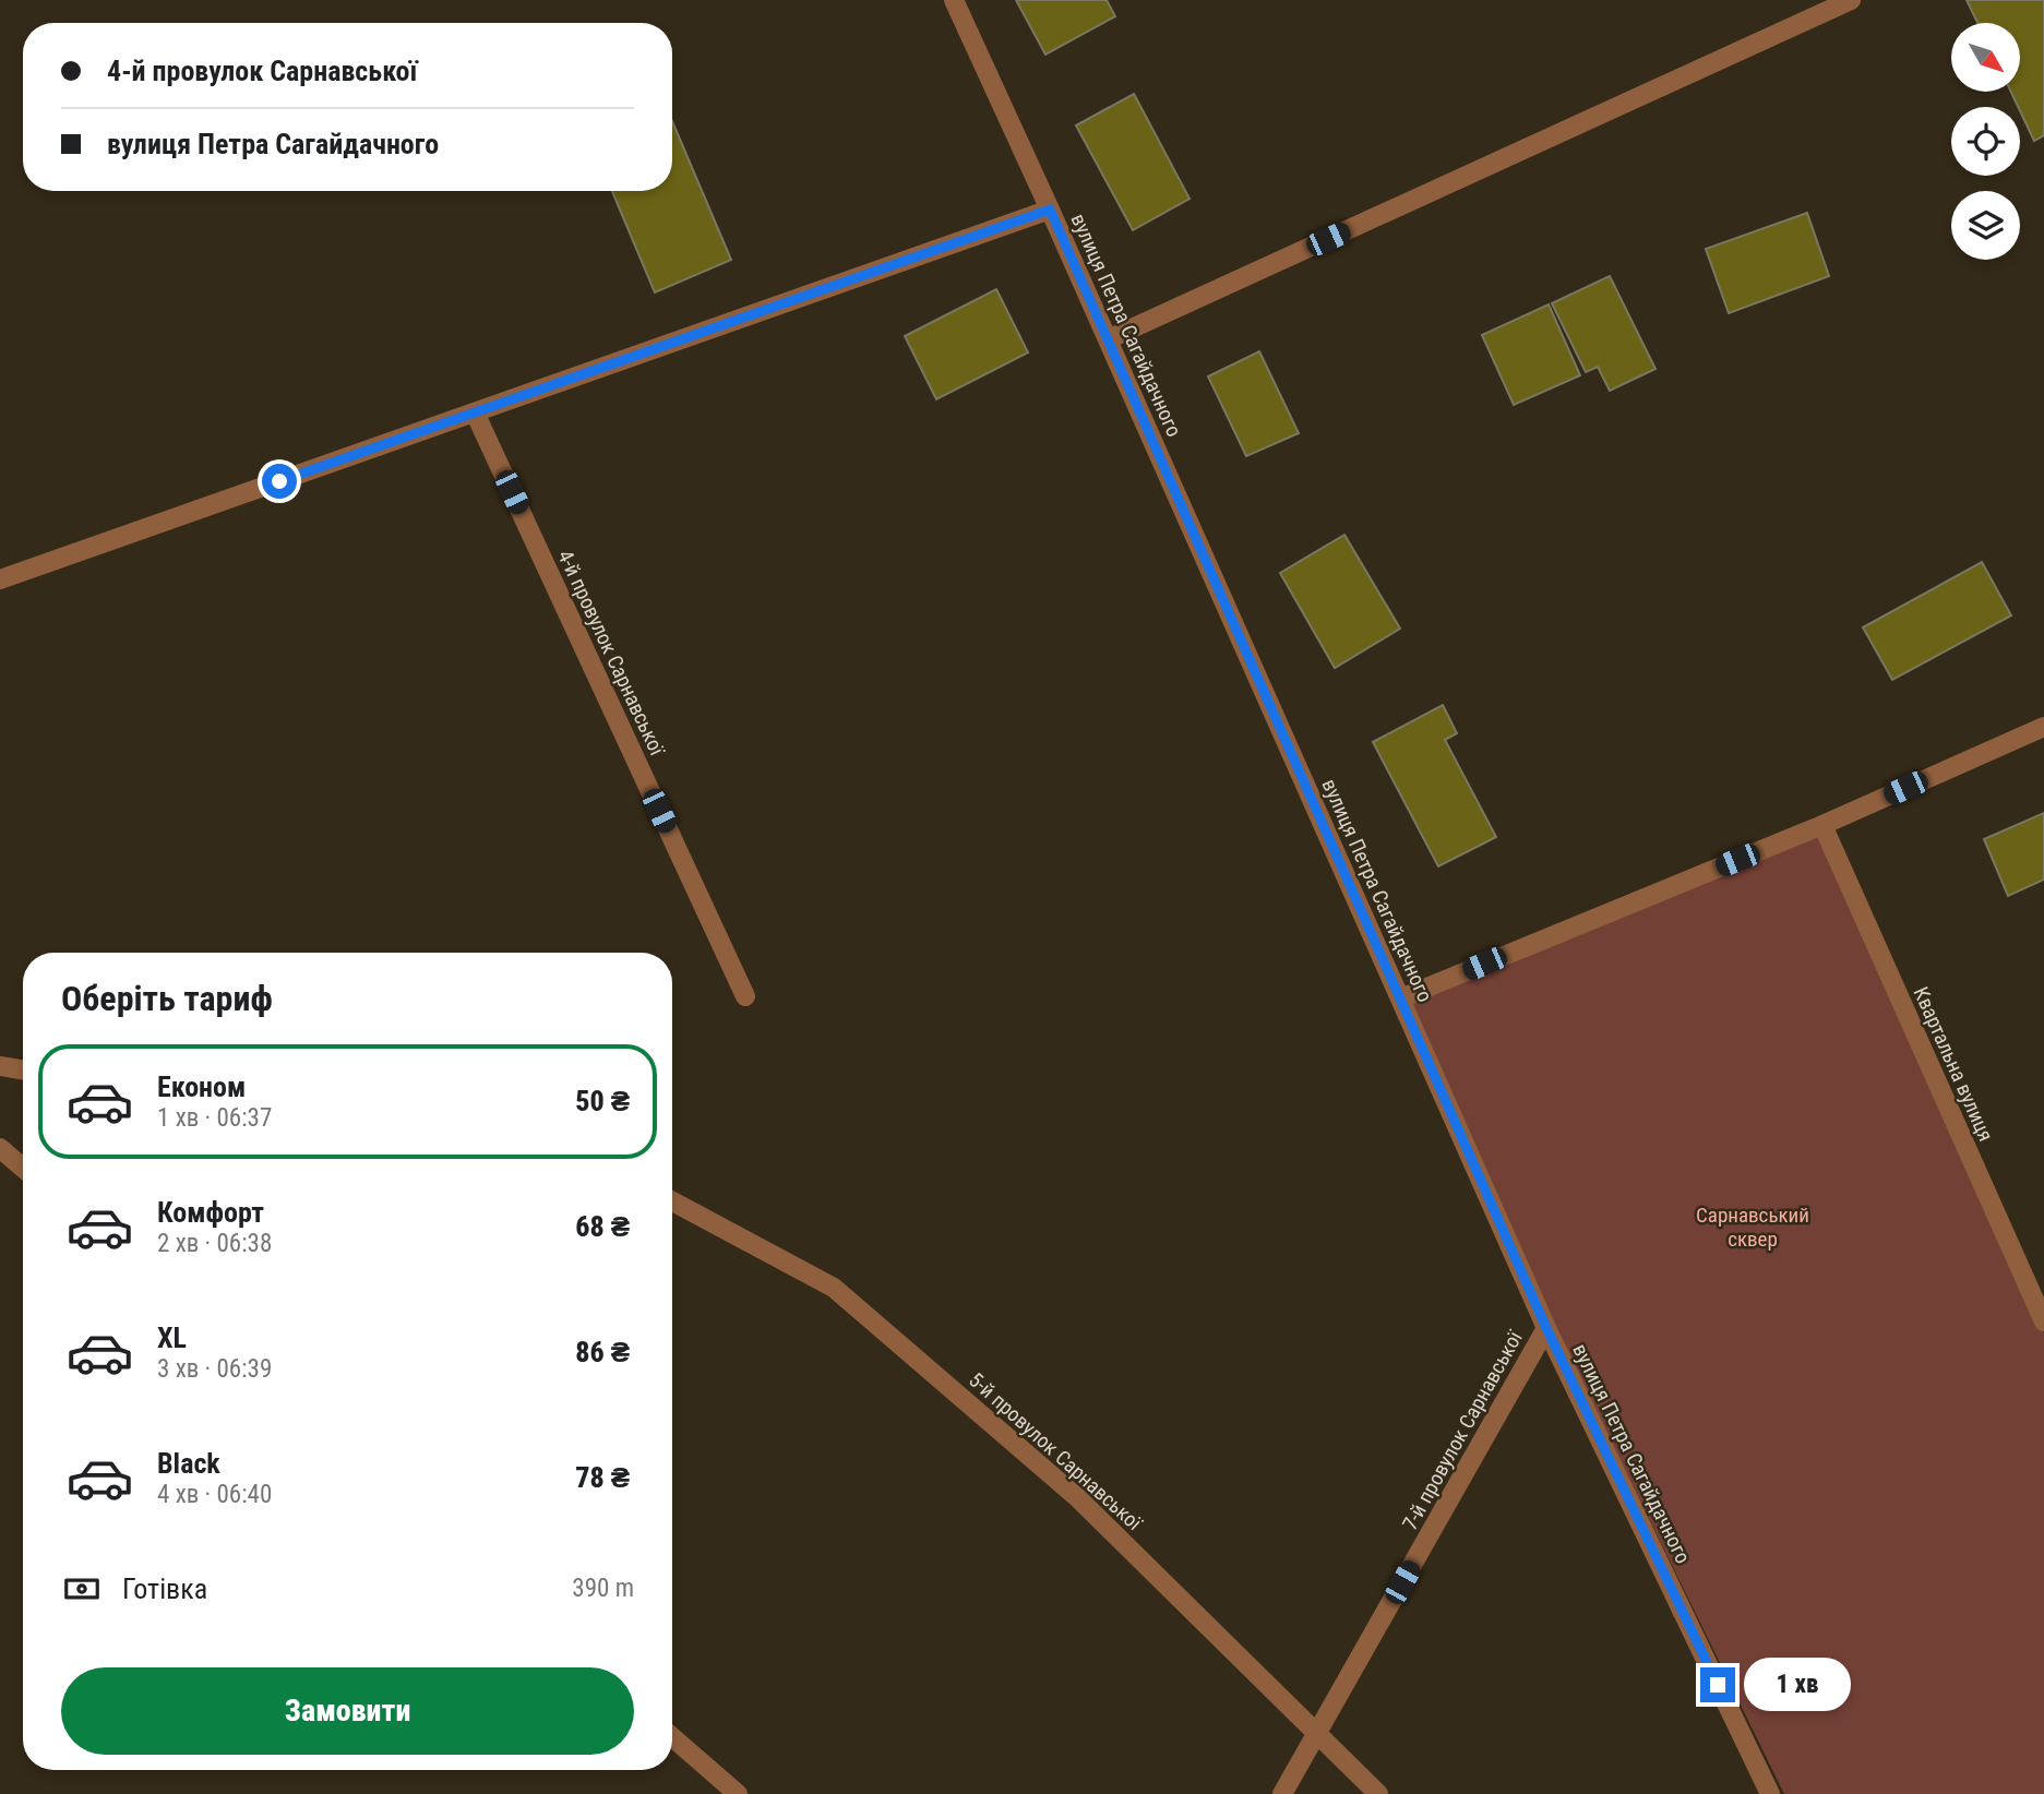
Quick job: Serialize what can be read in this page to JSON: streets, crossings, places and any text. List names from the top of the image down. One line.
{"streets":{"street":["вулиця Петра Сагайдачного","4-й провулок Сарнавської","Квартальна вулиця","7-й провулок Сарнавської","5-й провулок Сарнавської"]},"crossings":[["вулиця Петра Сагайдачного","7-й провулок Сарнавської"],["7-й провулок Сарнавської","5-й провулок Сарнавської"]],"parks":["Сарнавський сквер"],"north":"bottom right","page":{"banner":["4-й провулок Сарнавської","вулиця Петра Сагайдачного"],"heading":"Оберіть тариф","list":[{"name":"Економ","note":"1 хв · 06:37","value":"50 ₴"},{"name":"Комфорт","note":"2 хв · 06:38","value":"68 ₴"},{"name":"XL","note":"3 хв · 06:39","value":"86 ₴"},{"name":"Black","note":"4 хв · 06:40","value":"78 ₴"}],"pay":["Готівка","390 m"],"buttons":"Замовити","bubble":"1 хв"}}
